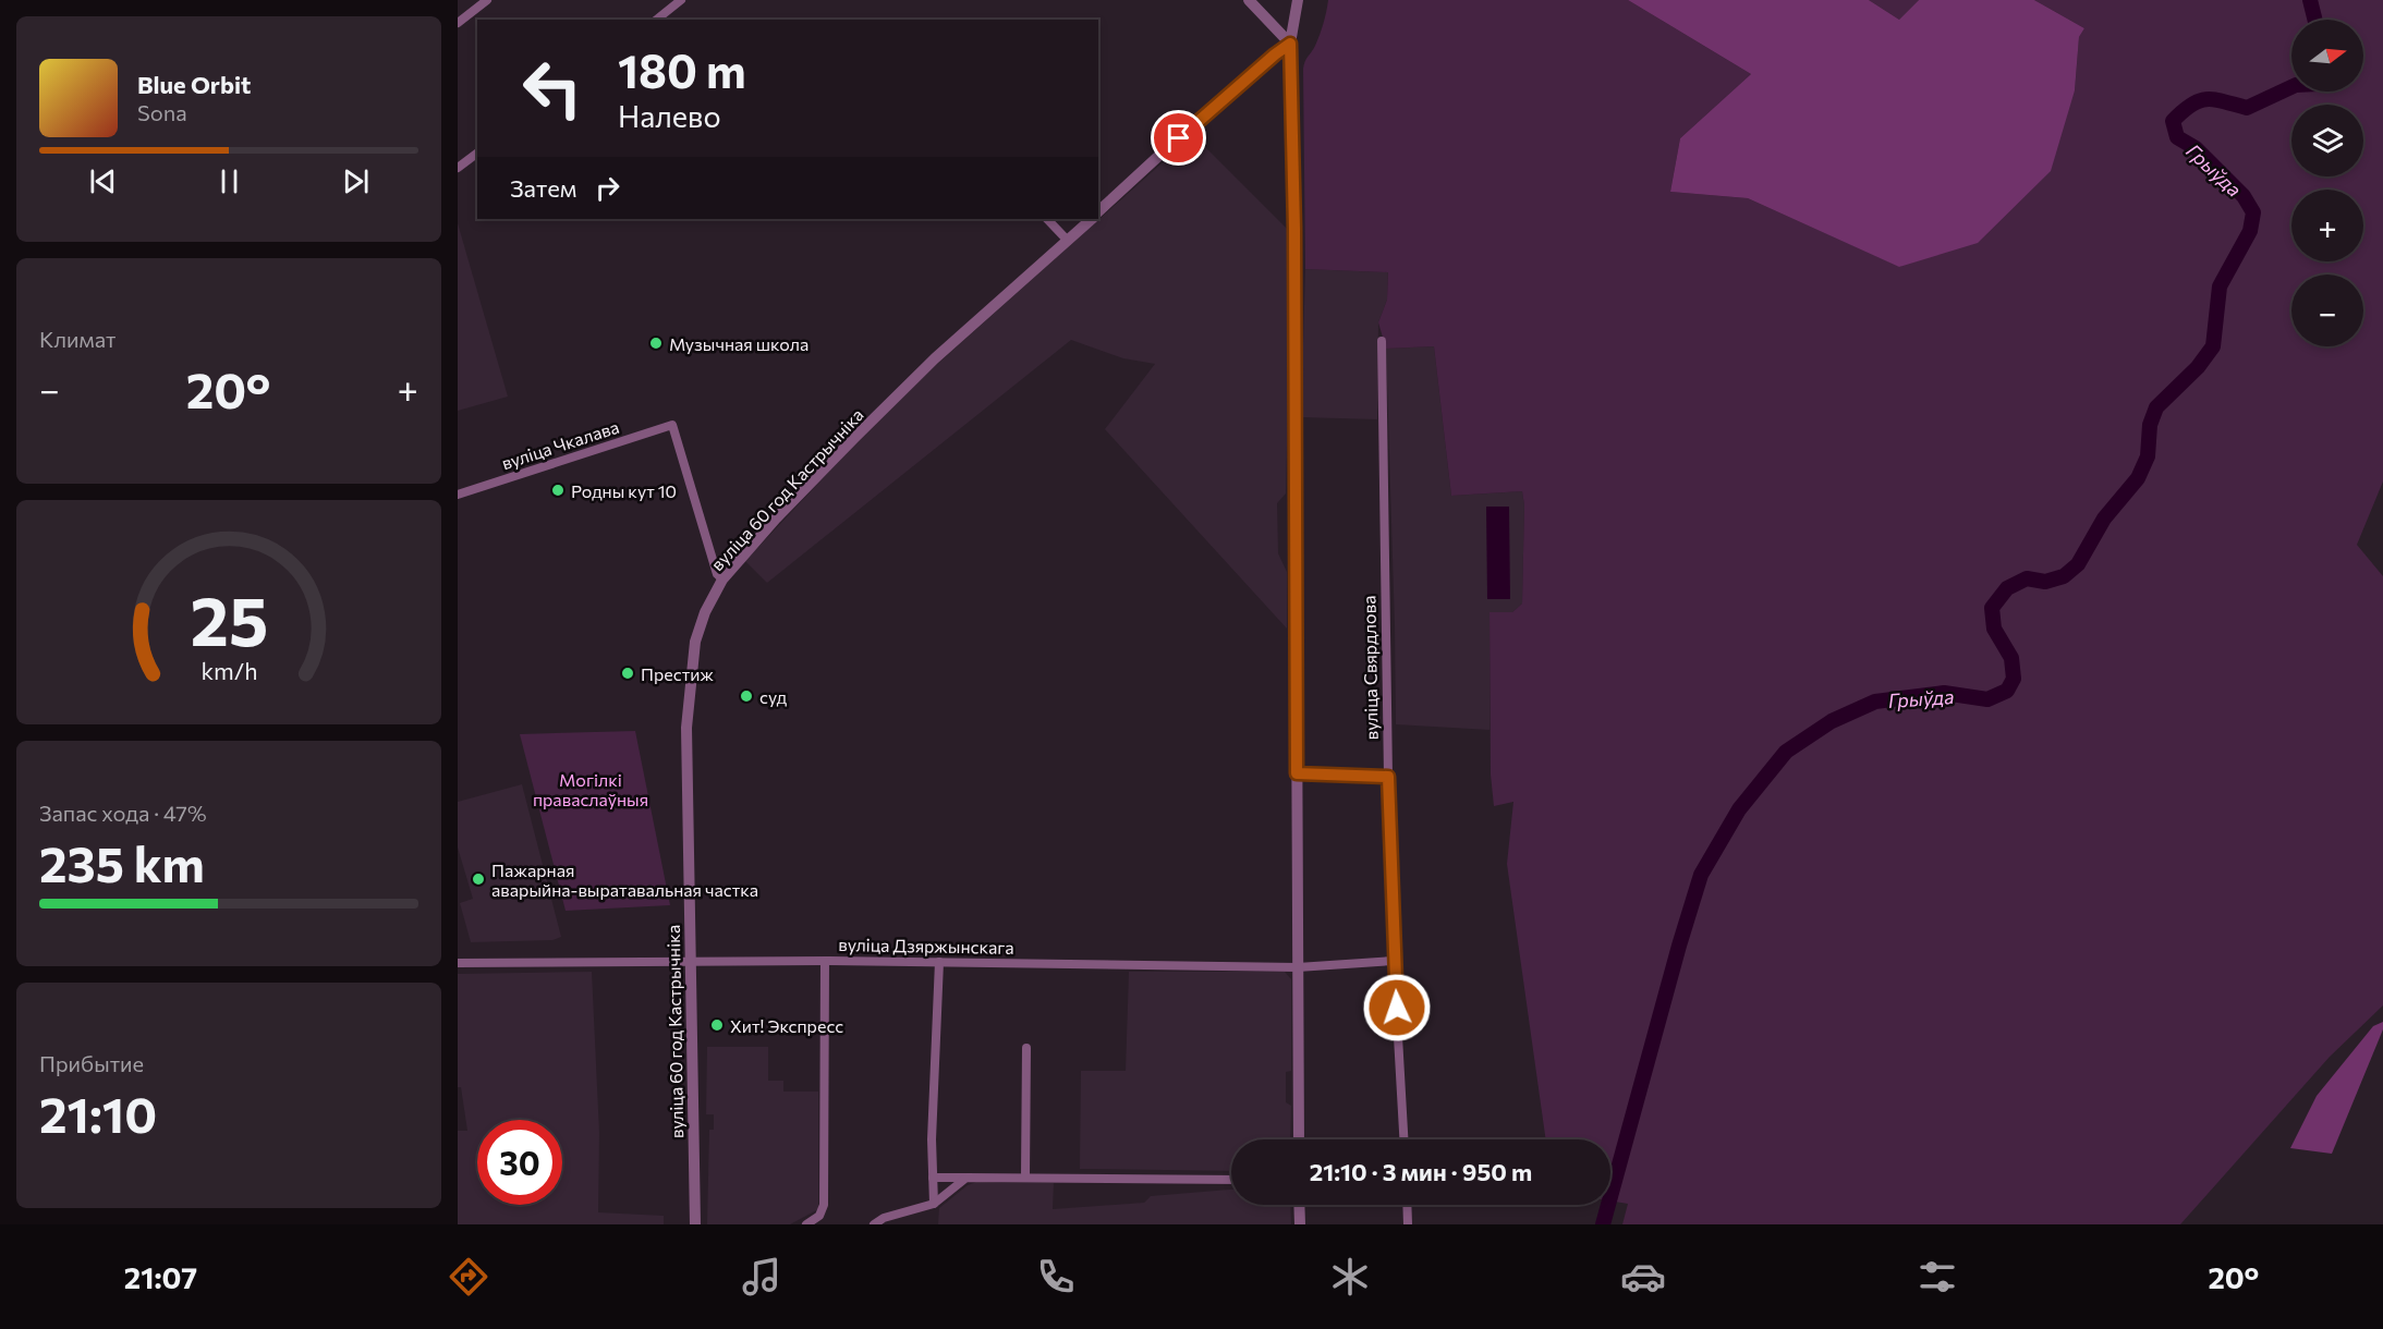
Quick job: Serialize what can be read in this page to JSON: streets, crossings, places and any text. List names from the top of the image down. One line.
{"streets":{"street":["вуліца Чкалава","вуліца 60 год Кастрычніка","вуліца Свярдлова","вуліца Дзяржынскага"]},"crossings":[["вуліца Чкалава","вуліца 60 год Кастрычніка"],["вуліца 60 год Кастрычніка","вуліца Дзяржынскага"],["вуліца Свярдлова","вуліца Дзяржынскага"]],"water":["Грыўда"],"parks":["Могілкі праваслаўныя"],"places":["Музычная школа","Родны кут 10","Престиж","суд","Пажарная аварыйна-выратавальная частка","Хит! Экспресс"],"north":"right","page":{"map_buttons":["+","−"],"turn":["180 m","Налево"],"song":["Blue Orbit","Sona"],"then":"Затем","tile":["Климат",["Запас хода · 47%","235 km"],["Прибытие","21:10"]],"heat":["−","20°","+"],"limit":"30","trip":"21:10 · 3 мин · 950 m","tabs":["21:07","20°"],"gauge":["25","km/h"]}}
